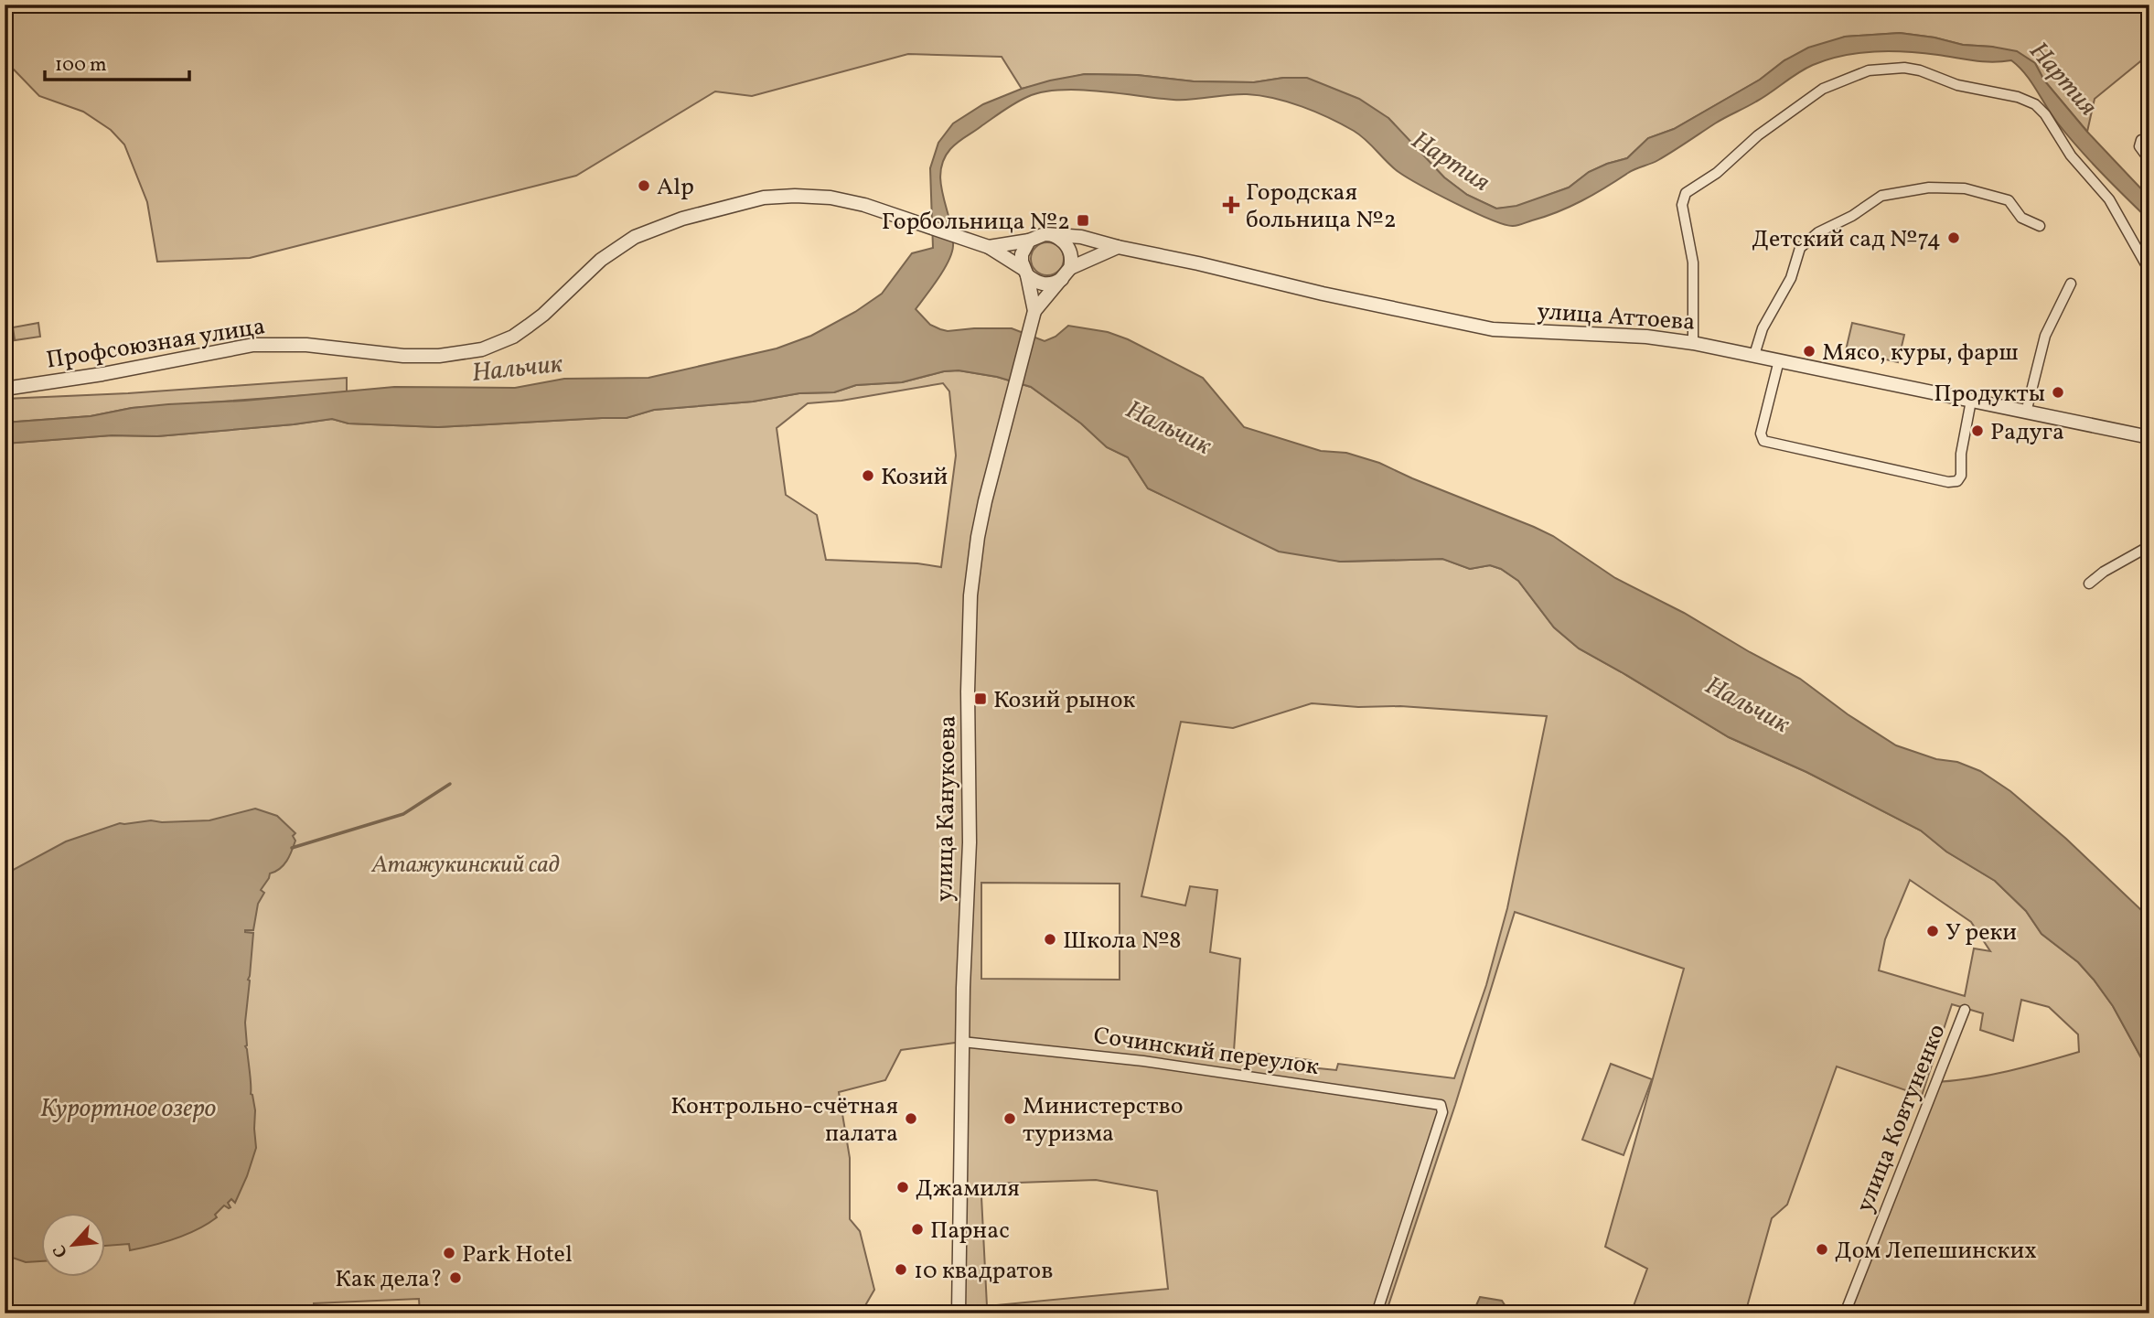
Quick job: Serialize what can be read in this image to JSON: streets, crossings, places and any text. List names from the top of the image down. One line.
{"streets":{"street":["улица Аттоева","Профсоюзная улица","улица Канукоева","Сочинский переулок","улица Ковтуненко"]},"crossings":[["улица Канукоева","Сочинский переулок"]],"water":["Нартия","Нальчик","Курортное озеро"],"parks":["Атажукинский сад"],"places":{"other":["Alp","Детский сад №74","Мясо, куры, фарш","Продукты","Радуга","Козий","У реки","Школа №8","Контрольно-счётная палата","Министерство туризма","Джамиля","Парнас","Дом Лепешинских","Park Hotel","10 квадратов","Как дела?"],"health":["Городская больница №2"],"transit":["Горбольница №2","Козий рынок"]},"scale_bar":"100 m","north":"bottom left"}
